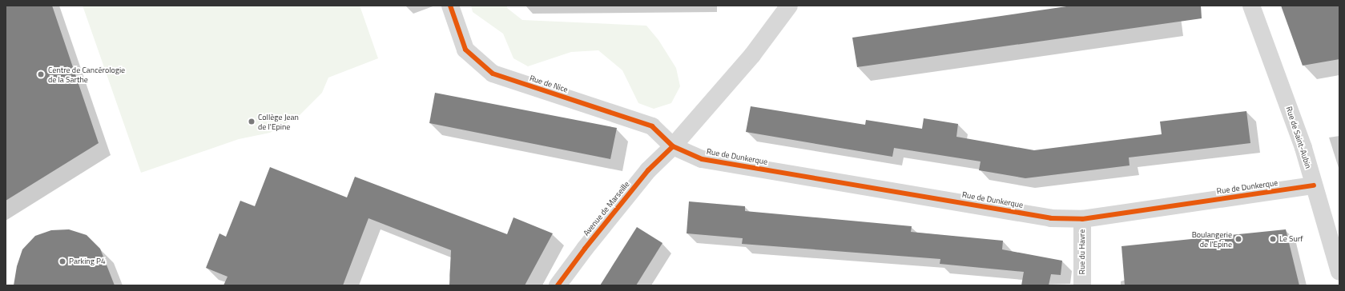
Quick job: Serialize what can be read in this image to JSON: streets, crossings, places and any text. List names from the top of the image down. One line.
{"streets":{"street":["Rue de Nice","Rue de Saint-Aubin","Rue de Dunkerque","Avenue de Marseille","Rue du Havre"]},"crossings":[["Rue de Nice","Rue de Dunkerque"],["Rue de Nice","Avenue de Marseille"],["Rue de Saint-Aubin","Rue de Dunkerque"],["Rue de Dunkerque","Avenue de Marseille"],["Rue de Dunkerque","Rue du Havre"]],"places":["Centre de Cancérologie de la Sarthe","Collège Jean de l'Epine","Boulangerie de l'Epine","Le Surf","Parking P4"]}
